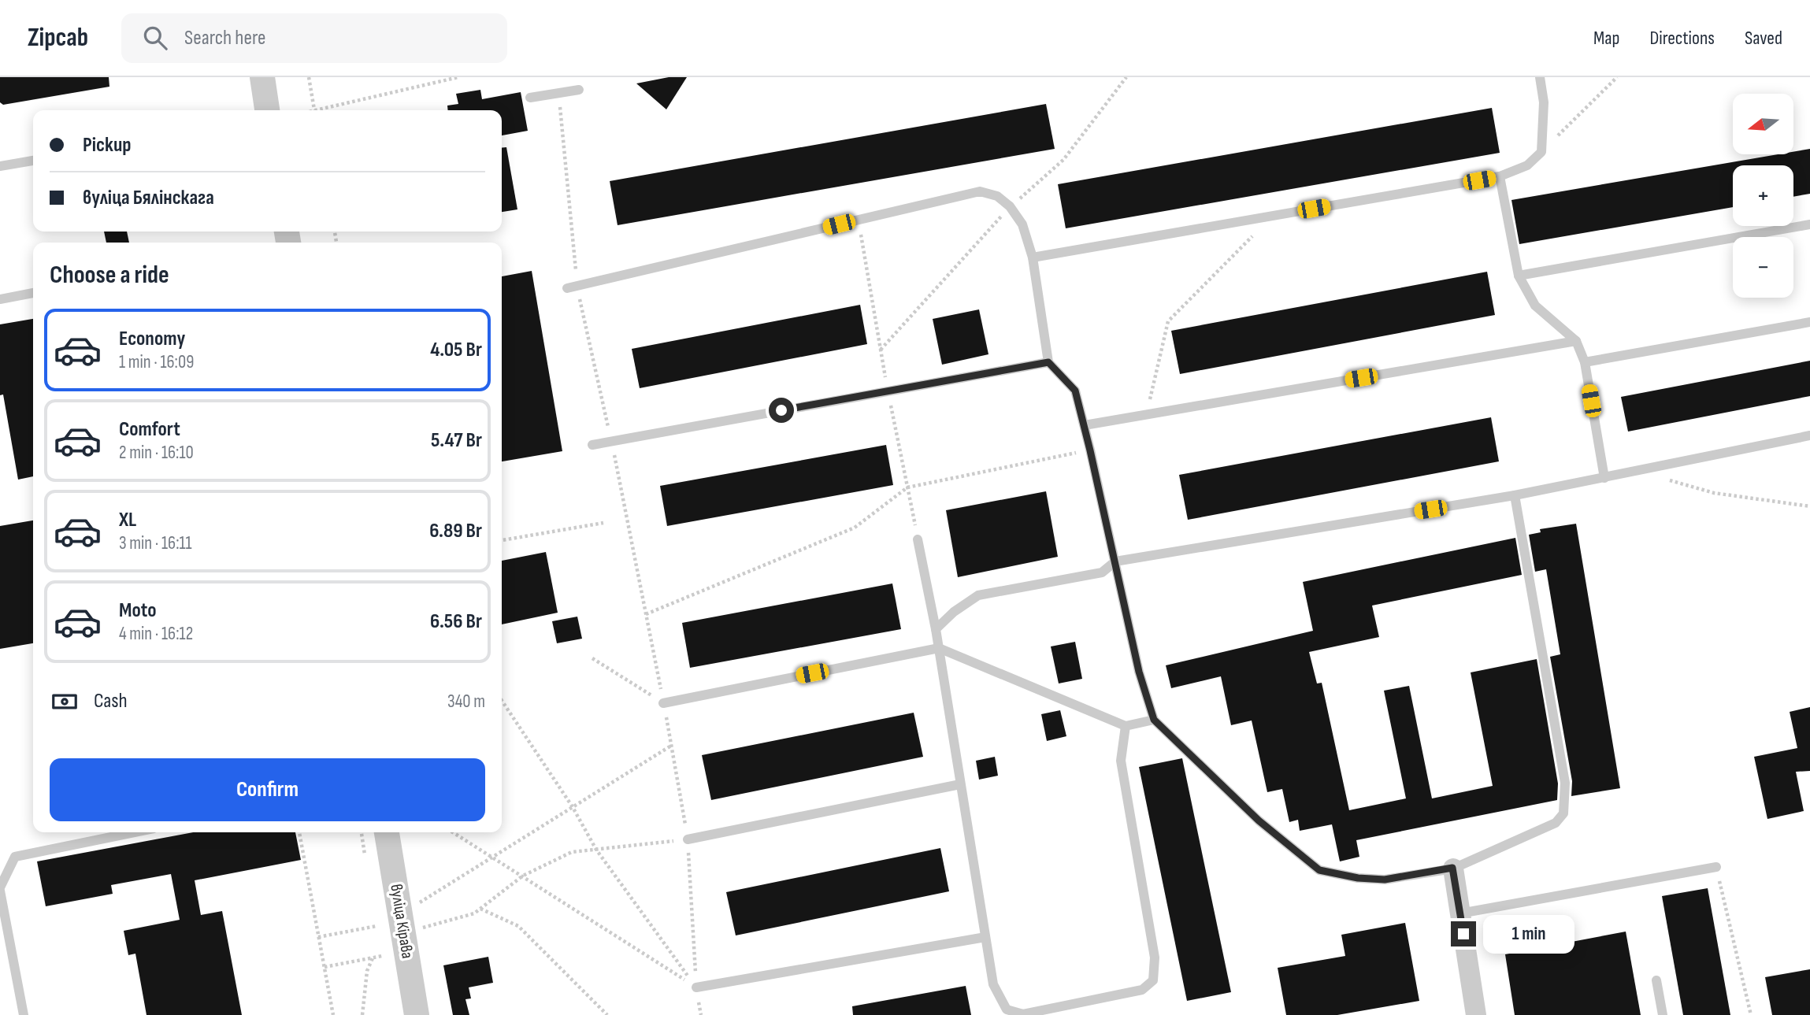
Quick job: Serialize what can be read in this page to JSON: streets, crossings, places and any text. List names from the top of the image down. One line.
{"streets":{"street":["вуліца Кірава"]},"north":"left","page":{"header":"Zipcab","search":"Search here","nav":["Map","Directions","Saved"],"map_buttons":["+","−"],"banner":["Pickup","вуліца Бялінскага"],"heading":"Choose a ride","list":[{"name":"Economy","note":"1 min · 16:09","value":"4.05 Br"},{"name":"Comfort","note":"2 min · 16:10","value":"5.47 Br"},{"name":"XL","note":"3 min · 16:11","value":"6.89 Br"},{"name":"Moto","note":"4 min · 16:12","value":"6.56 Br"}],"pay":["Cash","340 m"],"buttons":"Confirm","bubble":"1 min"}}
